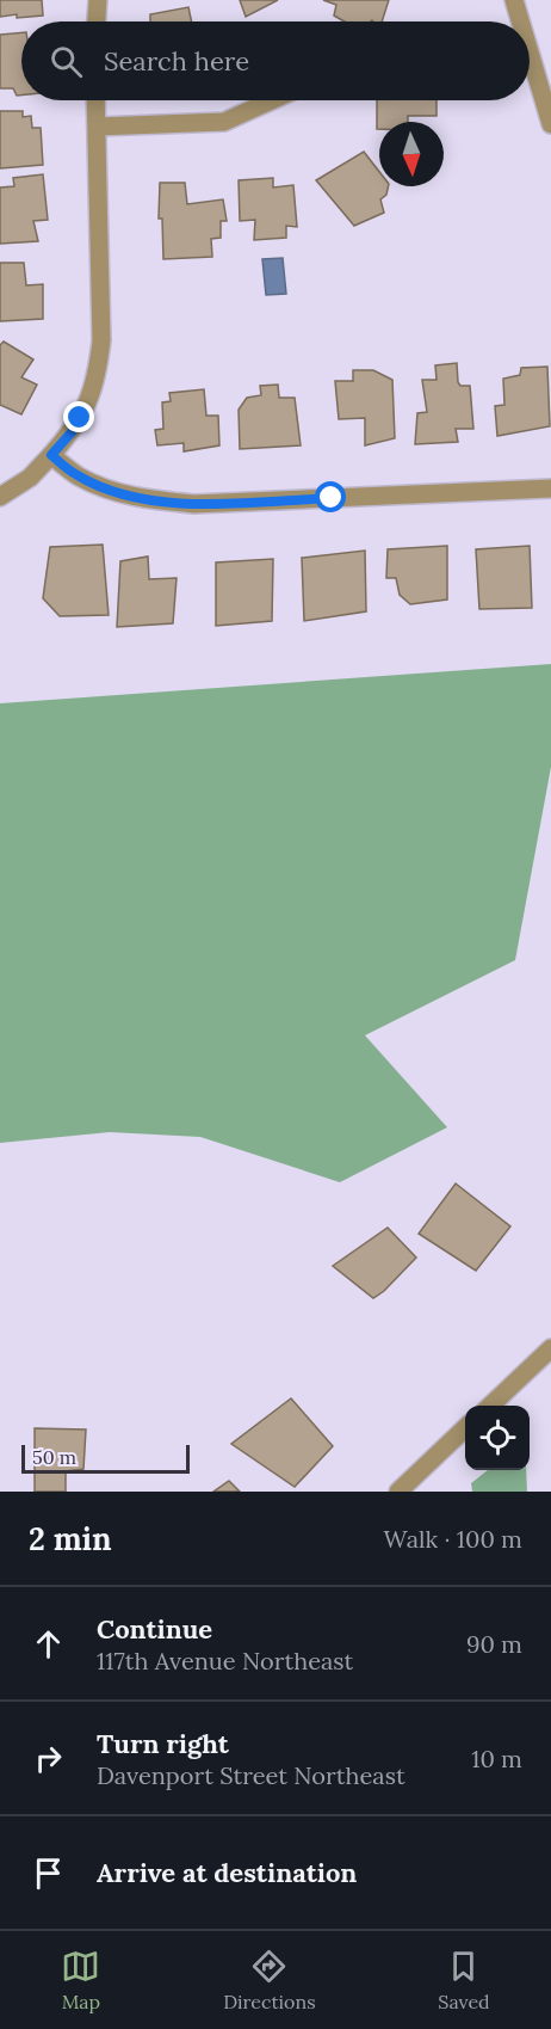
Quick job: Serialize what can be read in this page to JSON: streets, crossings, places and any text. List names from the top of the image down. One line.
{"scale_bar":"50 m","north":"bottom","page":{"search":"Search here","scale":"50 m","heading":["2 min","Walk · 100 m"],"list":[["Continue","117th Avenue Northeast","90 m"],["Turn right","Davenport Street Northeast","10 m"],"Arrive at destination"],"nav":["Map","Directions","Saved"]}}
